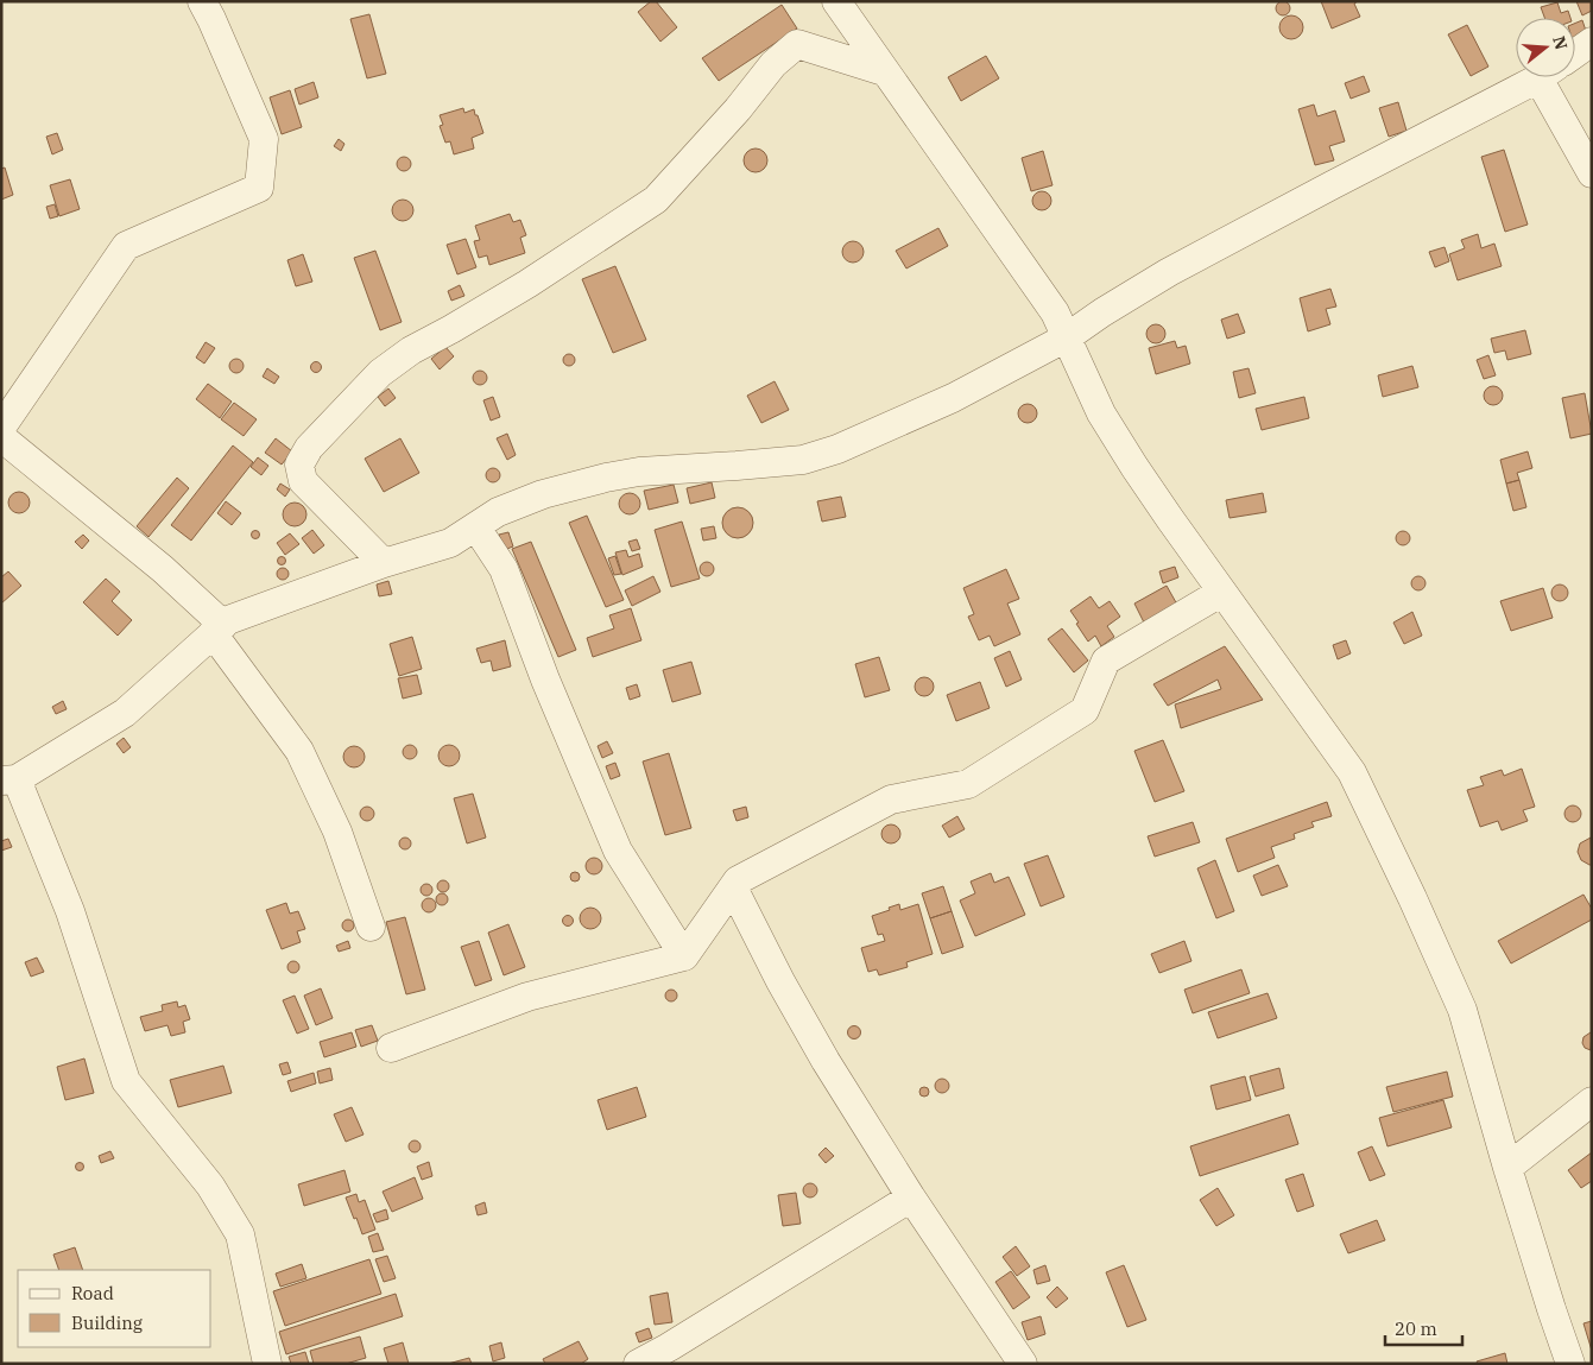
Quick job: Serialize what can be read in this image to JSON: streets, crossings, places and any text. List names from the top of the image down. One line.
{"legend":["Road","Building"],"scale_bar":"20 m","north":"right"}
